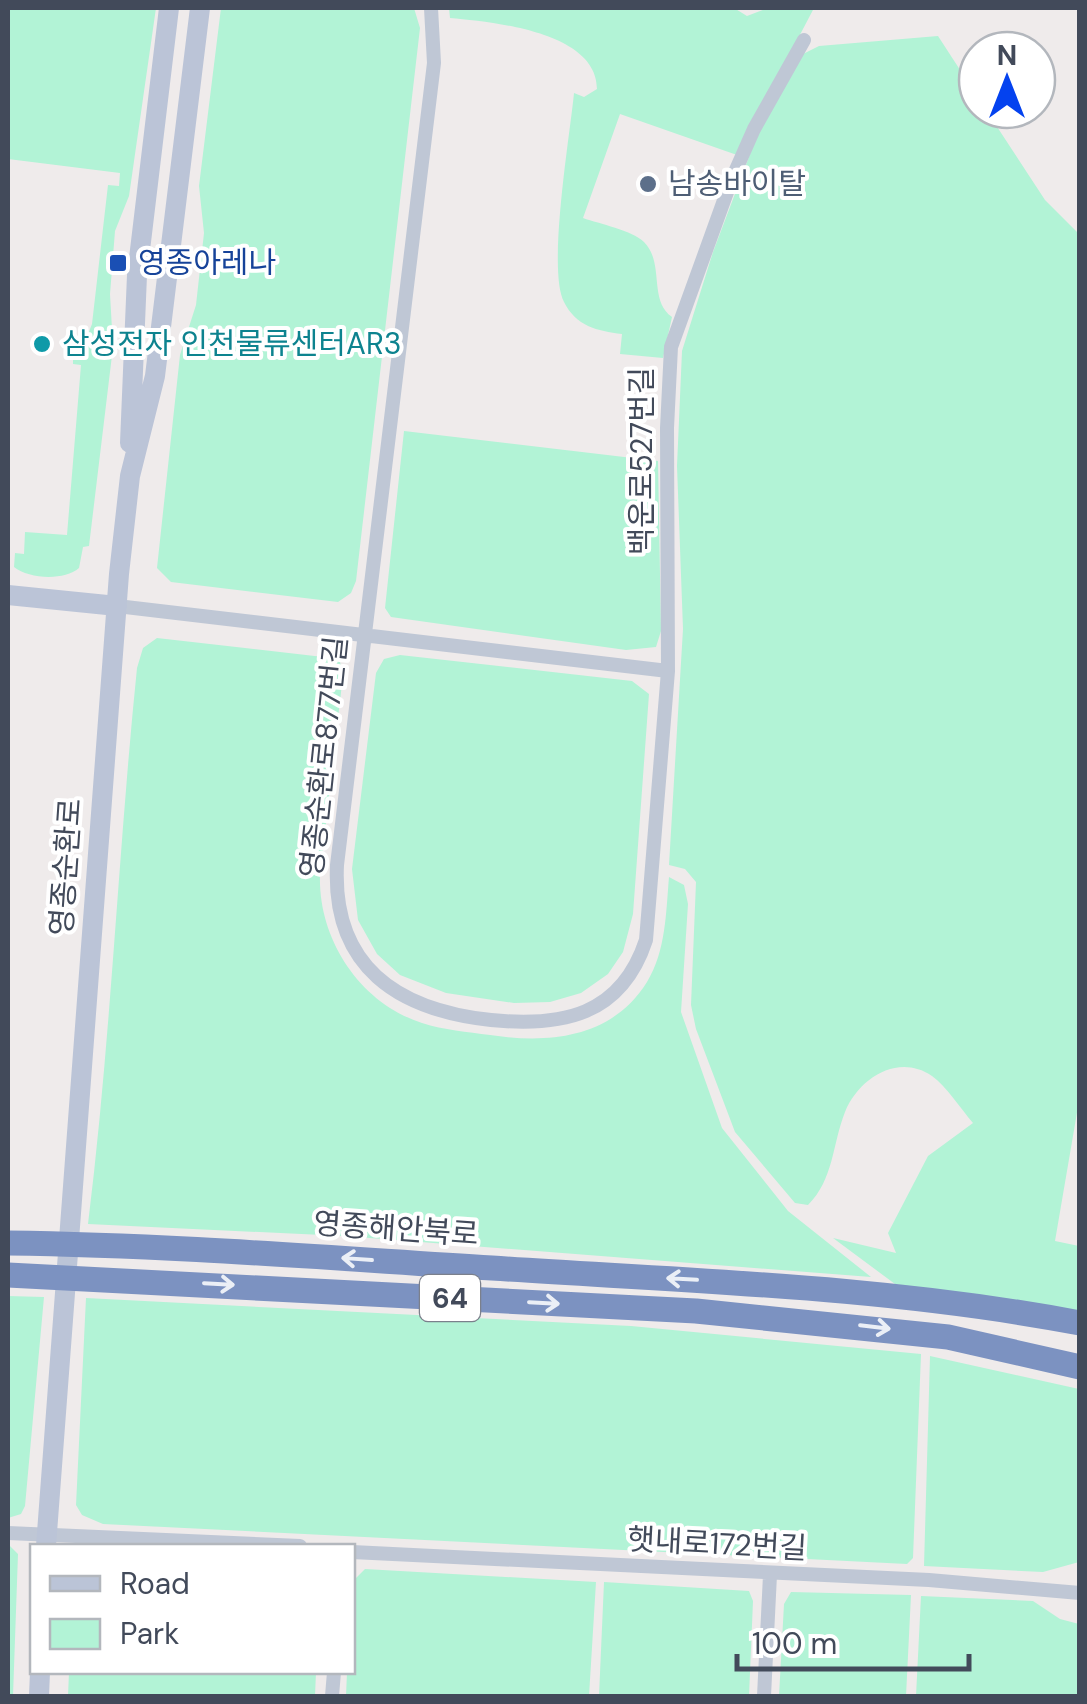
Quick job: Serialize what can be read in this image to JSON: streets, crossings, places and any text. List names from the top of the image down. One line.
{"streets":{"highway":["영종해안북로","64"],"main road":["영종순환로"],"street":["백운로527번길","영종순환로877번길","햇내로172번길"]},"crossings":[["백운로527번길","영종순환로877번길"]],"places":{"other":["남송바이탈","삼성전자 인천물류센터AR3"],"transit":["영종아레나"]},"legend":["Road","Park"],"scale_bar":"100 m","north":"top"}
